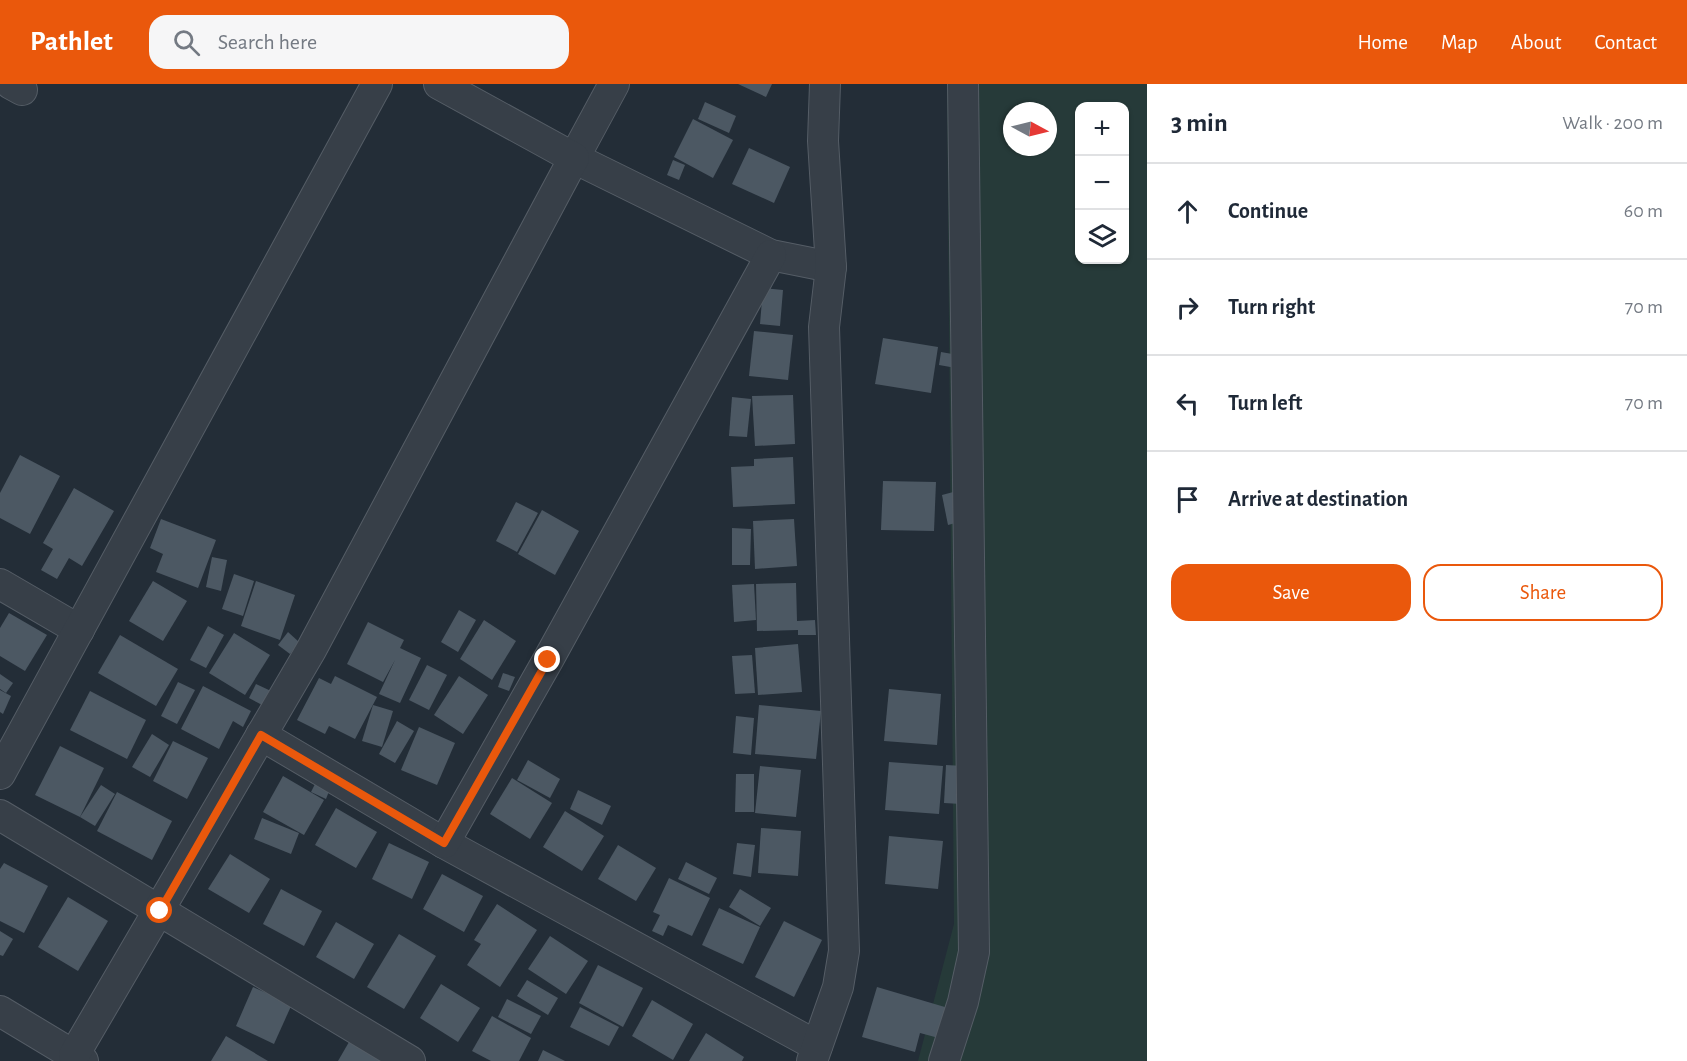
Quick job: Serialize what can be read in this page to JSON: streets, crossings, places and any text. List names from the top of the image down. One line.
{"north":"right","page":{"header":"Pathlet","search":"Search here","nav":["Home","Map","About","Contact"],"heading":["3 min","Walk · 200 m"],"map_buttons":["+","−"],"list":[["Continue","60 m"],["Turn right","70 m"],["Turn left","70 m"],"Arrive at destination"],"buttons":["Save","Share"]}}
